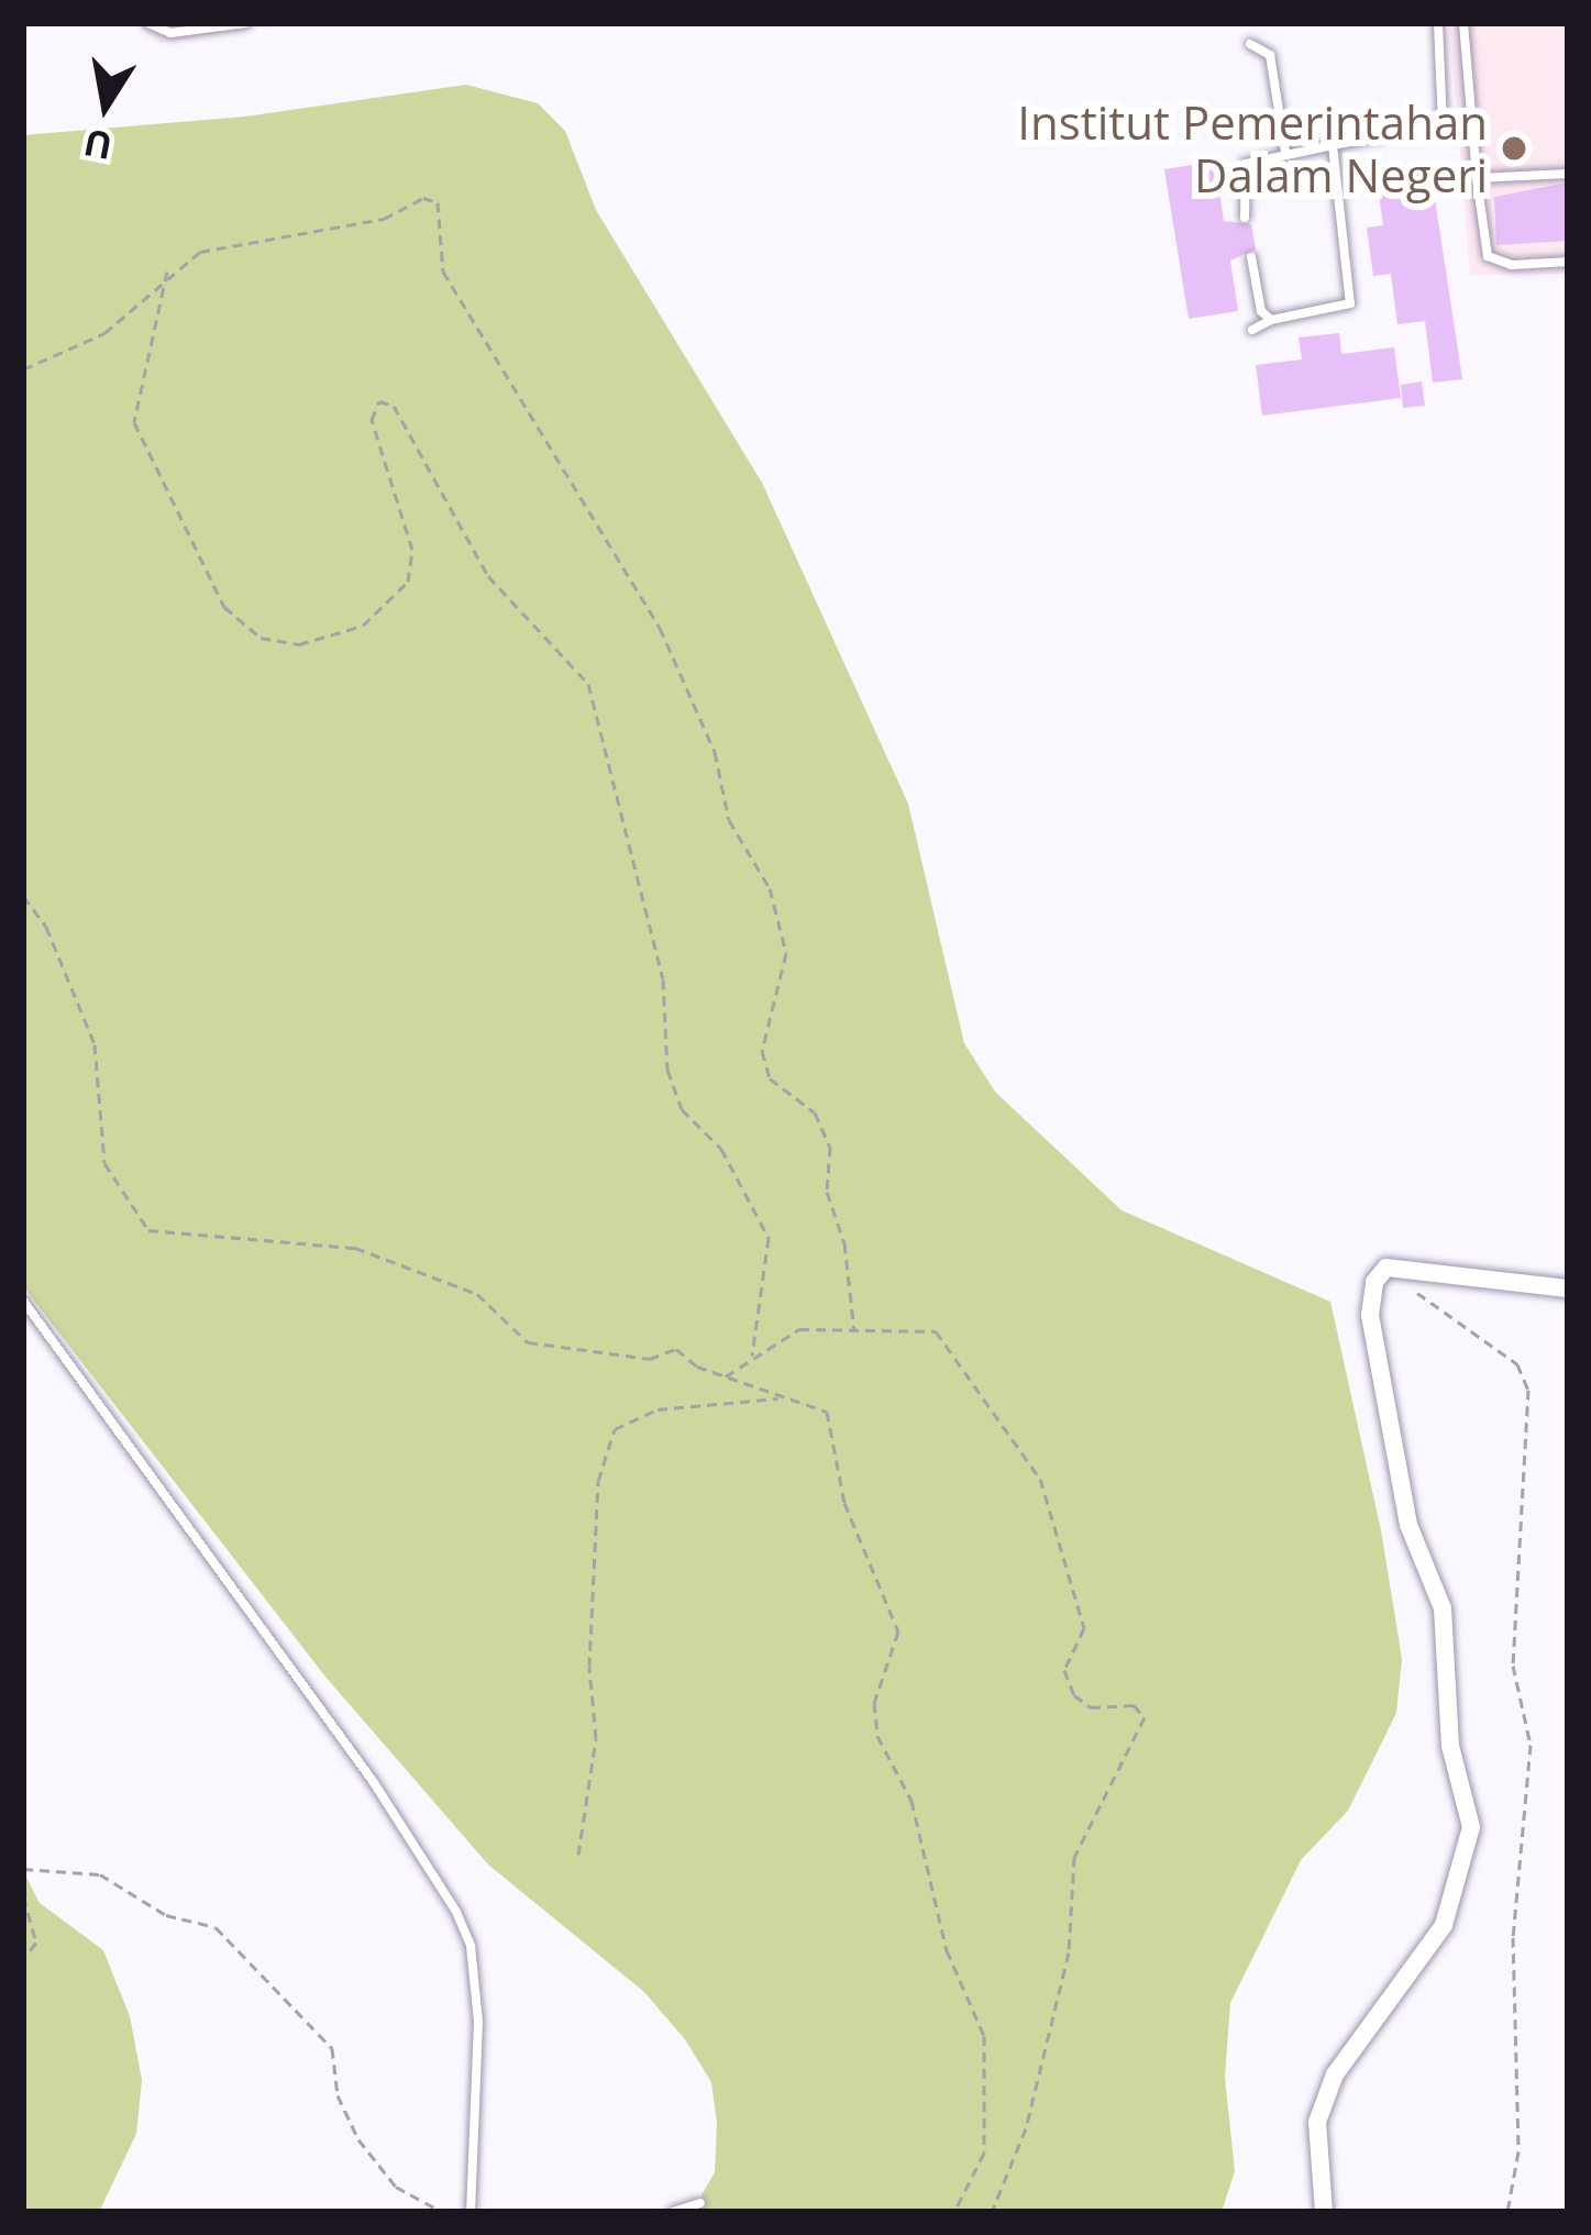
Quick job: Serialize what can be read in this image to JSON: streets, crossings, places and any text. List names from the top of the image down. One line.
{"places":["Institut Pemerintahan Dalam Negeri"],"north":"bottom"}
